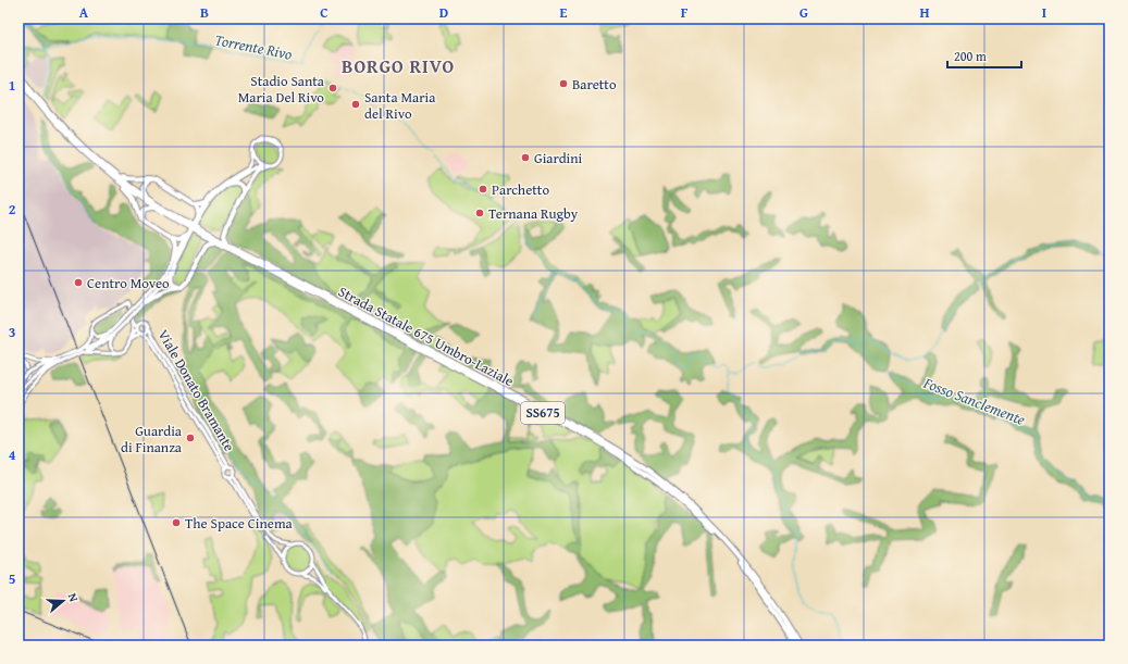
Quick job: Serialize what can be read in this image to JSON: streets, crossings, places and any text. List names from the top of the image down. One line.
{"streets":{"highway":["Strada Statale 675 Umbro-Laziale","SS675"],"main road":["Viale Donato Bramante"]},"districts":["BORGO RIVO"],"water":["Torrente Rivo","Fosso Sanclemente"],"places":["Baretto","Stadio Santa Maria Del Rivo","Santa Maria del Rivo","Giardini","Parchetto","Ternana Rugby","Centro Moveo","Guardia di Finanza","The Space Cinema"],"scale_bar":"200 m","north":"right","grid":{"columns":["A","B","C","D","E","F","G","H","I"],"rows":["1","2","3","4","5"]}}
